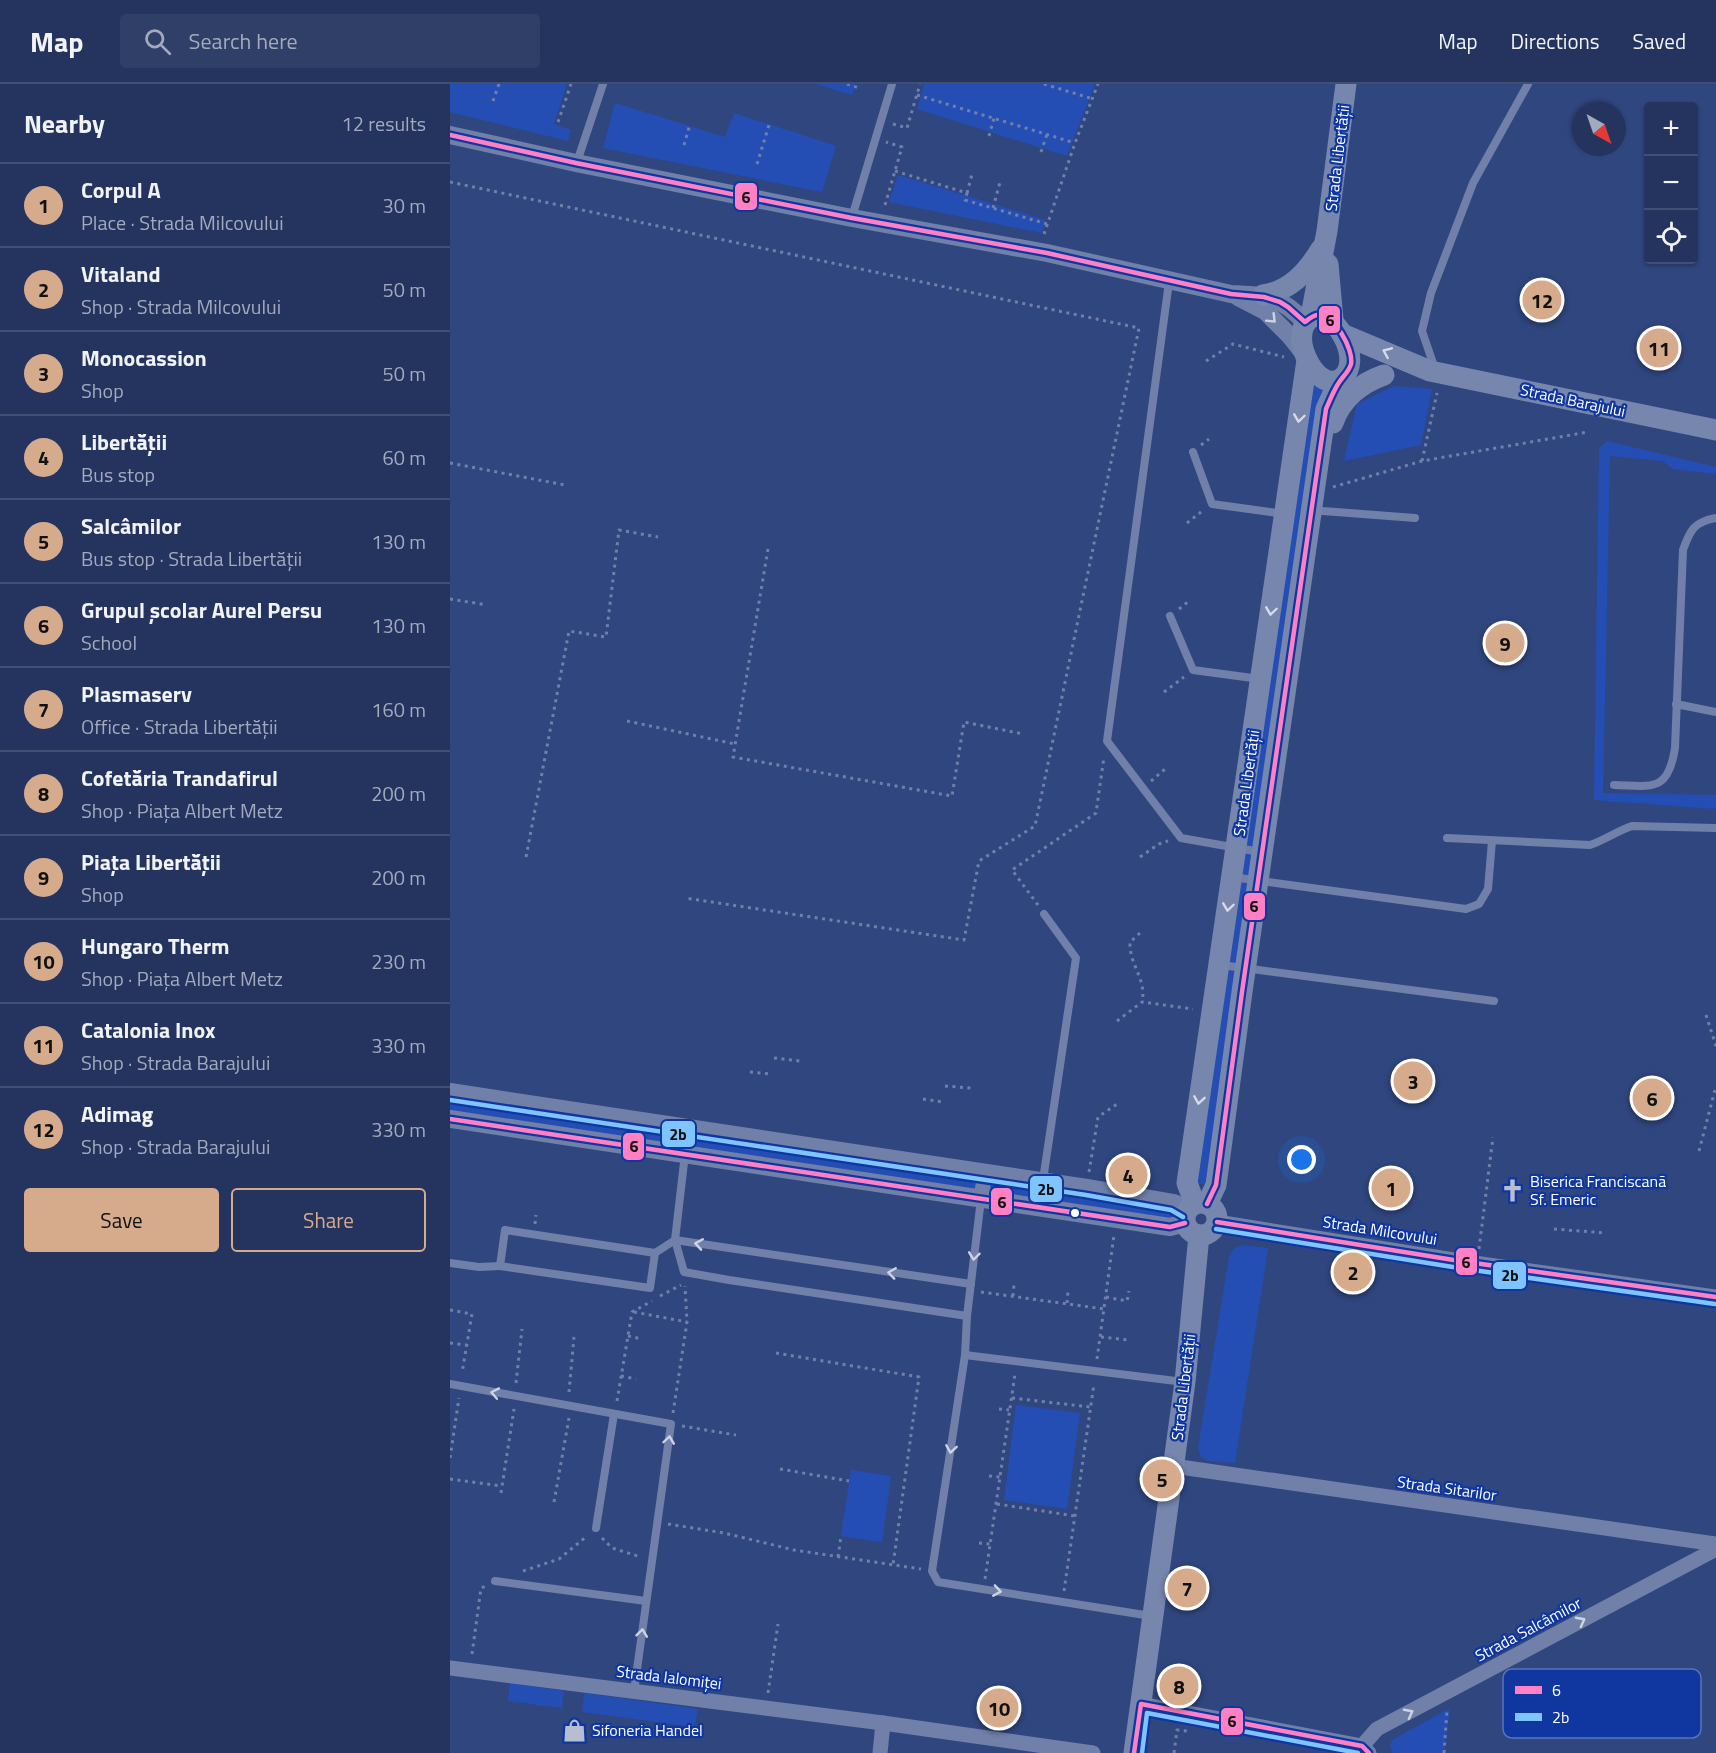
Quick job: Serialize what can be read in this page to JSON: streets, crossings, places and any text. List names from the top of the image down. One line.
{"streets":{"main road":["Strada Libertății","Strada Barajului"],"street":["Strada Milcovului","Strada Sitarilor","Strada Salcâmilor","Strada Ialomiței"]},"crossings":[["Strada Libertății","Strada Barajului"],["Strada Libertății","Strada Milcovului"],["Strada Libertății","Strada Sitarilor"]],"one_way":["Strada Salcâmilor"],"places":{"church":["Biserica Franciscană Sf. Emeric"],"shop":["Sifoneria Handel"]},"lines":["transit line 6","transit line 2b"],"legend":["6","2b"],"north":"bottom right","page":{"header":"Map","search":"Search here","nav":["Map","Directions","Saved"],"heading":["Nearby","12 results"],"map_buttons":["+","−"],"list":[{"mark":"1","name":"Corpul A","note":"Place · Strada Milcovului","value":"30 m"},{"mark":"2","name":"Vitaland","note":"Shop · Strada Milcovului","value":"50 m"},{"mark":"3","name":"Monocassion","note":"Shop","value":"50 m"},{"mark":"4","name":"Libertății","note":"Bus stop","value":"60 m"},{"mark":"5","name":"Salcâmilor","note":"Bus stop · Strada Libertății","value":"130 m"},{"mark":"6","name":"Grupul școlar Aurel Persu","note":"School","value":"130 m"},{"mark":"7","name":"Plasmaserv","note":"Office · Strada Libertății","value":"160 m"},{"mark":"8","name":"Cofetăria Trandafirul","note":"Shop · Piața Albert Metz","value":"200 m"},{"mark":"9","name":"Piața Libertății","note":"Shop","value":"200 m"},{"mark":"10","name":"Hungaro Therm","note":"Shop · Piața Albert Metz","value":"230 m"},{"mark":"11","name":"Catalonia Inox","note":"Shop · Strada Barajului","value":"330 m"},{"mark":"12","name":"Adimag","note":"Shop · Strada Barajului","value":"330 m"}],"pins":["12","11","9","3","6","4","1","2","5","7","8","10"],"buttons":["Save","Share"]}}
